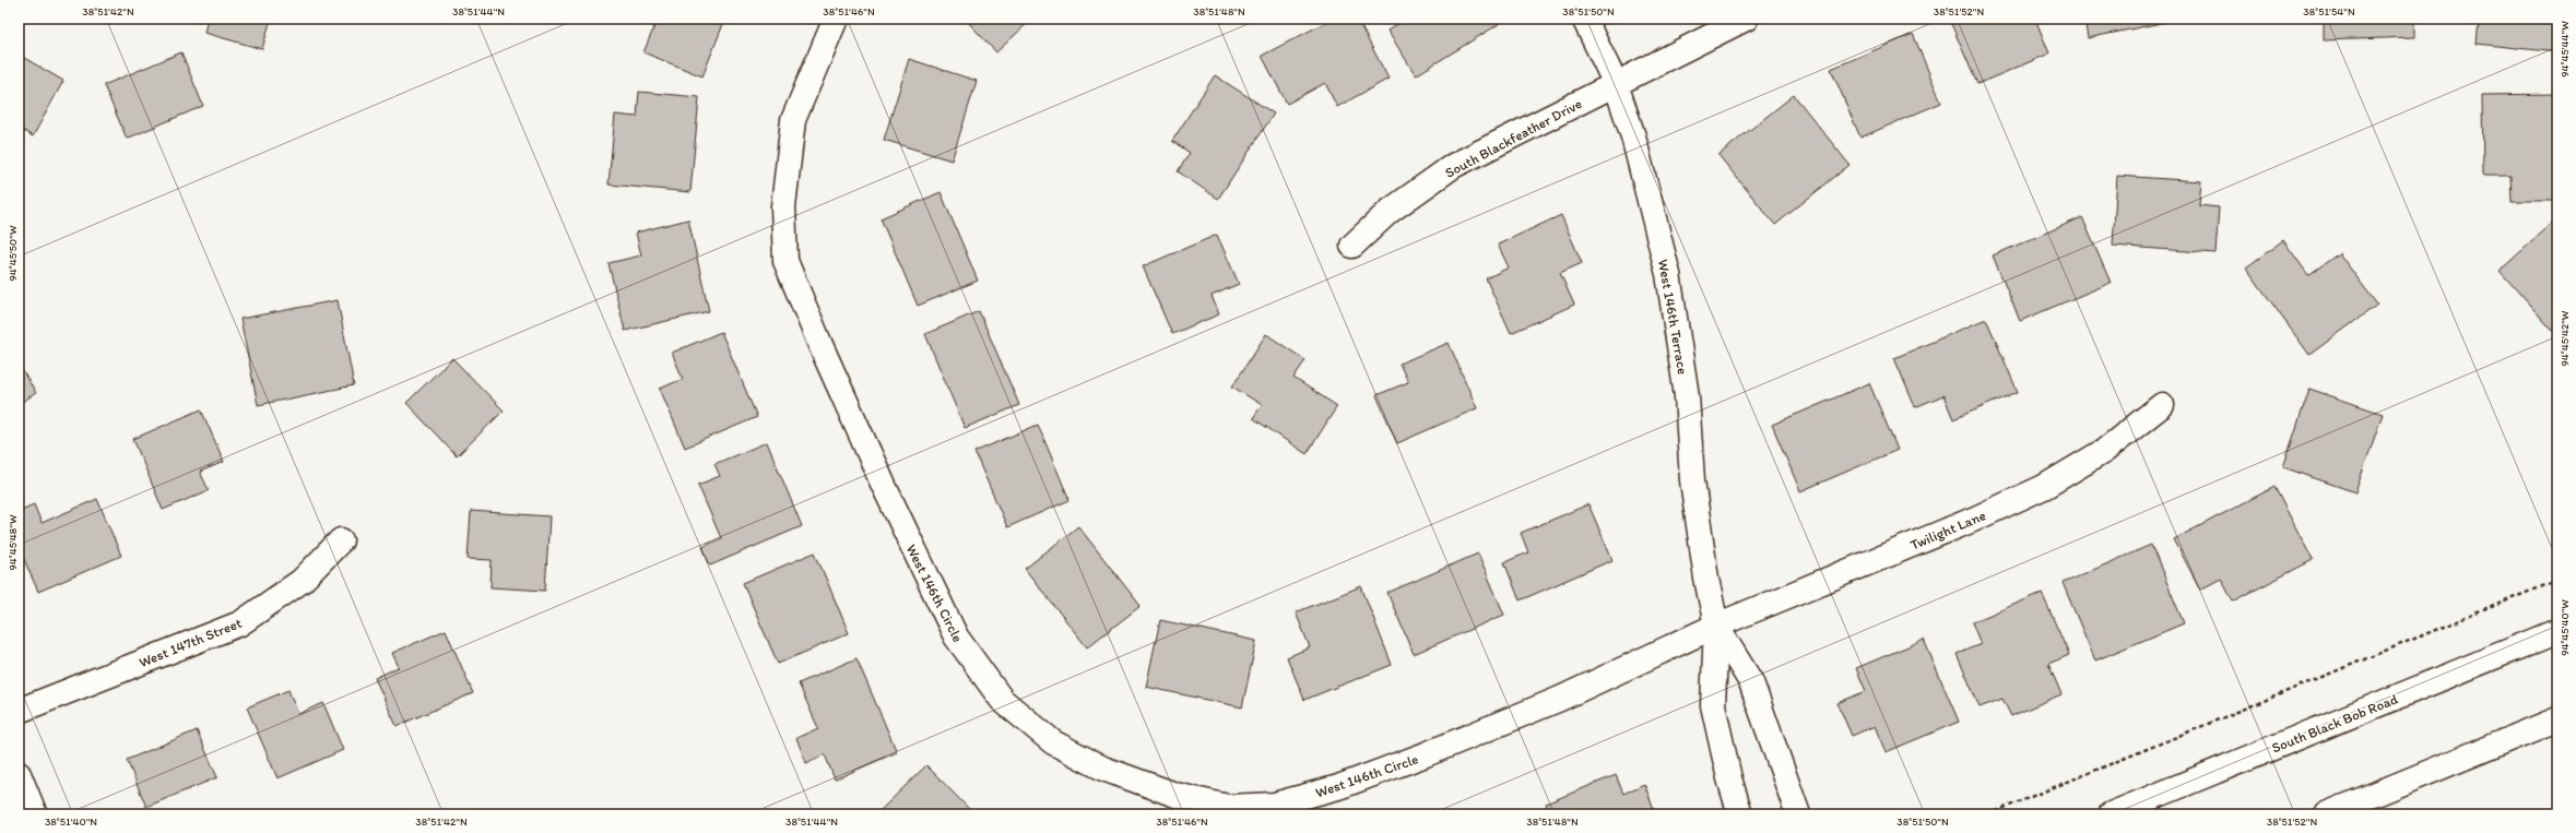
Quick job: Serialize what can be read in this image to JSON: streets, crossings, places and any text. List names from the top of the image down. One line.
{"streets":{"street":["South Blackfeather Drive","West 146th Terrace","Twilight Lane","West 146th Circle","West 147th Street","South Black Bob Road"]},"crossings":[["South Blackfeather Drive","West 146th Terrace"],["West 146th Terrace","Twilight Lane"],["West 146th Terrace","West 146th Circle"],["Twilight Lane","West 146th Circle"]],"coordinates":["38°51'42\"N","38°51'44\"N","38°51'46\"N","38°51'48\"N","38°51'50\"N","38°51'52\"N","38°51'54\"N","94°45'44\"W","94°45'50\"W","94°45'42\"W","94°45'48\"W","94°45'40\"W","38°51'40\"N"]}
